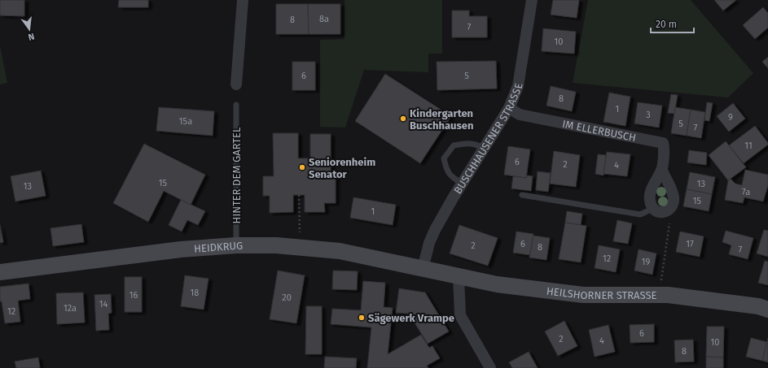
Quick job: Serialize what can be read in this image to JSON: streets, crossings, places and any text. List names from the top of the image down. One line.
{"streets":{"main road":["HEIDKRUG","HEILSHORNER STRASSE"],"street":["IM ELLERBUSCH","BUSCHHAUSENER STRASSE"],"lane":["HINTER DEM GARTEL"]},"crossings":[["IM ELLERBUSCH","BUSCHHAUSENER STRASSE"],["BUSCHHAUSENER STRASSE","HEIDKRUG"],["BUSCHHAUSENER STRASSE","HEILSHORNER STRASSE"],["HINTER DEM GARTEL","HEIDKRUG"],["HEIDKRUG","HEILSHORNER STRASSE"]],"places":["Kindergarten Buschhausen","Seniorenheim Senator","Sägewerk Vrampe"],"house_numbers":["8a","8","7","10","6","5","8","1","3","9","15a","5","7","11","6","2","4","15","13","13","7a","15","1","6","17","2","8","7","12","19","18","16","20","14","12a","12","6","2","4","10","8"],"scale_bar":"20 m","north":"bottom"}
